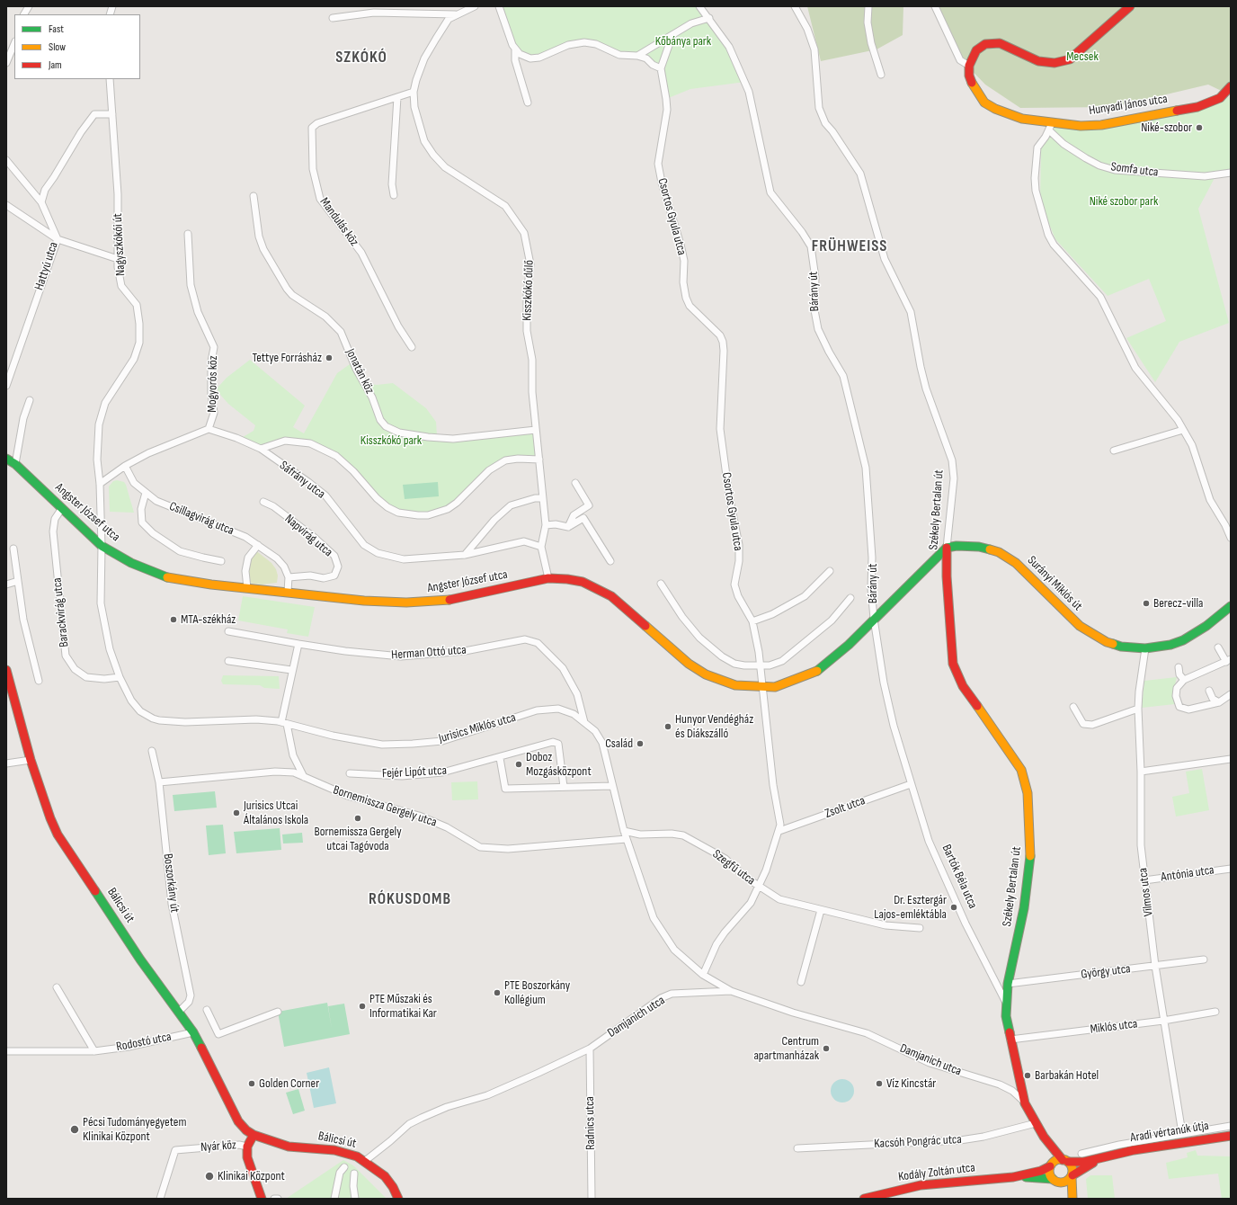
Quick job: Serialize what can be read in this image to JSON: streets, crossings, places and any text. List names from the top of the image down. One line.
{"streets":{"street":["Hunyadi János utca","Somfa utca","Csortos Gyula utca","Mandulás köz","Nagyszkókói út","Hattyú utca","Kisszkókó dűlő","Bárány út","Jonatán köz","Mogyorós köz","Sáfrány utca","Székely Bertalan út","Angster József utca","Csillagvirág utca","Napvirág utca","Surányi Miklós út","Barackvirág utca","Herman Ottó utca","Jurisics Miklós utca","Fejér Lipót utca","Bornemissza Gergely utca","Zsolt utca","Szegfű utca","Antónia utca","Bartók Béla utca","Boszorkány út","Vilmos utca","Bálicsi út","György utca","Damjanich utca","Miklós utca","Rodostó utca","Radnics utca","Aradi vértanúk útja","Kacsóh Pongrác utca","Nyár köz","Kodály Zoltán utca"]},"crossings":[["Hunyadi János utca","Somfa utca"],["Csortos Gyula utca","Angster József utca"],["Csortos Gyula utca","Jurisics Miklós utca"],["Csortos Gyula utca","Zsolt utca"],["Csortos Gyula utca","Szegfű utca"],["Mandulás köz","Kisszkókó dűlő"],["Nagyszkókói út","Angster József utca"],["Nagyszkókói út","Jurisics Miklós utca"],["Kisszkókó dűlő","Jonatán köz"],["Kisszkókó dűlő","Sáfrány utca"],["Kisszkókó dűlő","Angster József utca"],["Bárány út","Angster József utca"],["Bárány út","Bartók Béla utca"],["Mogyorós köz","Sáfrány utca"],["Székely Bertalan út","Surányi Miklós út"],["Székely Bertalan út","Bartók Béla utca"],["Székely Bertalan út","György utca"],["Angster József utca","Barackvirág utca"],["Angster József utca","Jurisics Miklós utca"],["Angster József utca","Bartók Béla utca"],["Csillagvirág utca","Napvirág utca"],["Surányi Miklós út","Vilmos utca"],["Barackvirág utca","Jurisics Miklós utca"],["Herman Ottó utca","Jurisics Miklós utca"],["Jurisics Miklós utca","Bornemissza Gergely utca"],["Jurisics Miklós utca","Szegfű utca"],["Jurisics Miklós utca","Damjanich utca"],["Zsolt utca","Bartók Béla utca"],["Antónia utca","Vilmos utca"],["Bartók Béla utca","Damjanich utca"],["Bartók Béla utca","Miklós utca"],["Bartók Béla utca","Aradi vértanúk útja"],["Bartók Béla utca","Kacsóh Pongrác utca"],["Bartók Béla utca","Kodály Zoltán utca"],["Boszorkány út","Bálicsi út"],["Vilmos utca","György utca"],["Vilmos utca","Miklós utca"],["Vilmos utca","Aradi vértanúk útja"],["Bálicsi út","Damjanich utca"],["Bálicsi út","Rodostó utca"],["Damjanich utca","Radnics utca"],["Aradi vértanúk útja","Kodály Zoltán utca"]],"districts":["SZKÓKÓ","FRÜHWEISS","RÓKUSDOMB"],"parks":["Kőbánya park","Mecsek","Niké szobor park","Kisszkókó park"],"places":["Niké-szobor","Tettye Forrásház","Berecz-villa","MTA-székház","Hunyor Vendégház és Diákszálló","Család","Doboz Mozgásközpont","Jurisics Utcai Általános Iskola","Bornemissza Gergely utcai Tagóvoda","Dr. Esztergár Lajos-emléktábla","PTE Boszorkány Kollégium","PTE Műszaki és Informatikai Kar","Centrum apartmanházak","Barbakán Hotel","Golden Corner","Víz Kincstár","Pécsi Tudományegyetem Klinikai Központ","Klinikai Központ"],"legend":["Fast","Slow","Jam"]}
